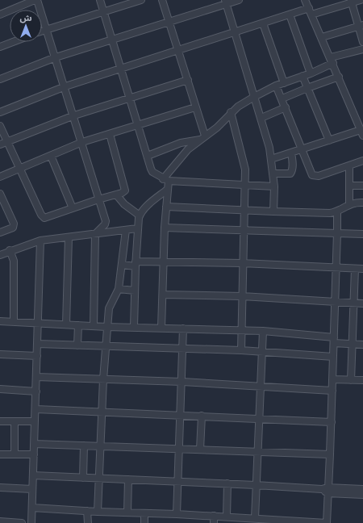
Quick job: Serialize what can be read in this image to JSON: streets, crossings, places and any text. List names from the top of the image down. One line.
{"north":"top"}
